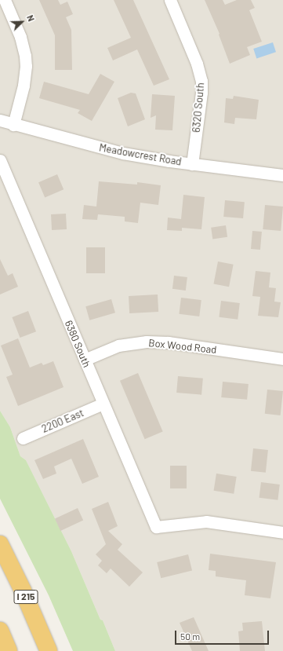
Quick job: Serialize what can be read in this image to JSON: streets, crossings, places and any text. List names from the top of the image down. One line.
{"streets":{"highway":["I 215"],"street":["6320 South","Meadowcrest Road","6380 South","Box Wood Road","2200 East"]},"crossings":[["6320 South","Meadowcrest Road"],["6380 South","Box Wood Road"],["6380 South","2200 East"]],"scale_bar":"50 m","north":"top right"}
